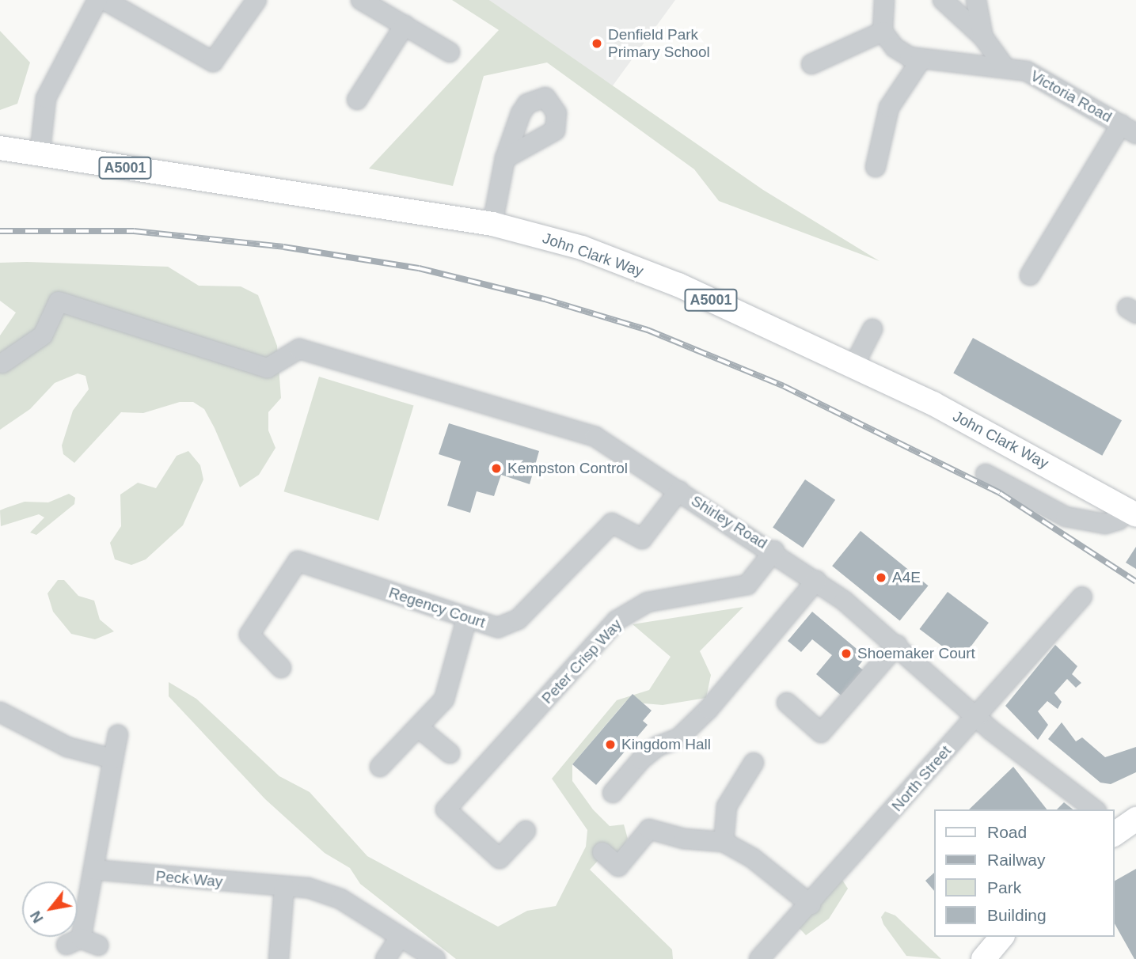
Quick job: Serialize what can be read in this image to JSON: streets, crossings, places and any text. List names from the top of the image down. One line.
{"streets":{"main road":["A5001","John Clark Way"],"street":["Victoria Road","Shirley Road","Regency Court","Peter Crisp Way","North Street","Peck Way"]},"crossings":[["Shirley Road","Regency Court"],["Shirley Road","Peter Crisp Way"],["Shirley Road","North Street"]],"places":["Denfield Park Primary School","Kempston Control","A4E","Shoemaker Court","Kingdom Hall"],"legend":["Road","Railway","Park","Building"],"north":"bottom left"}
